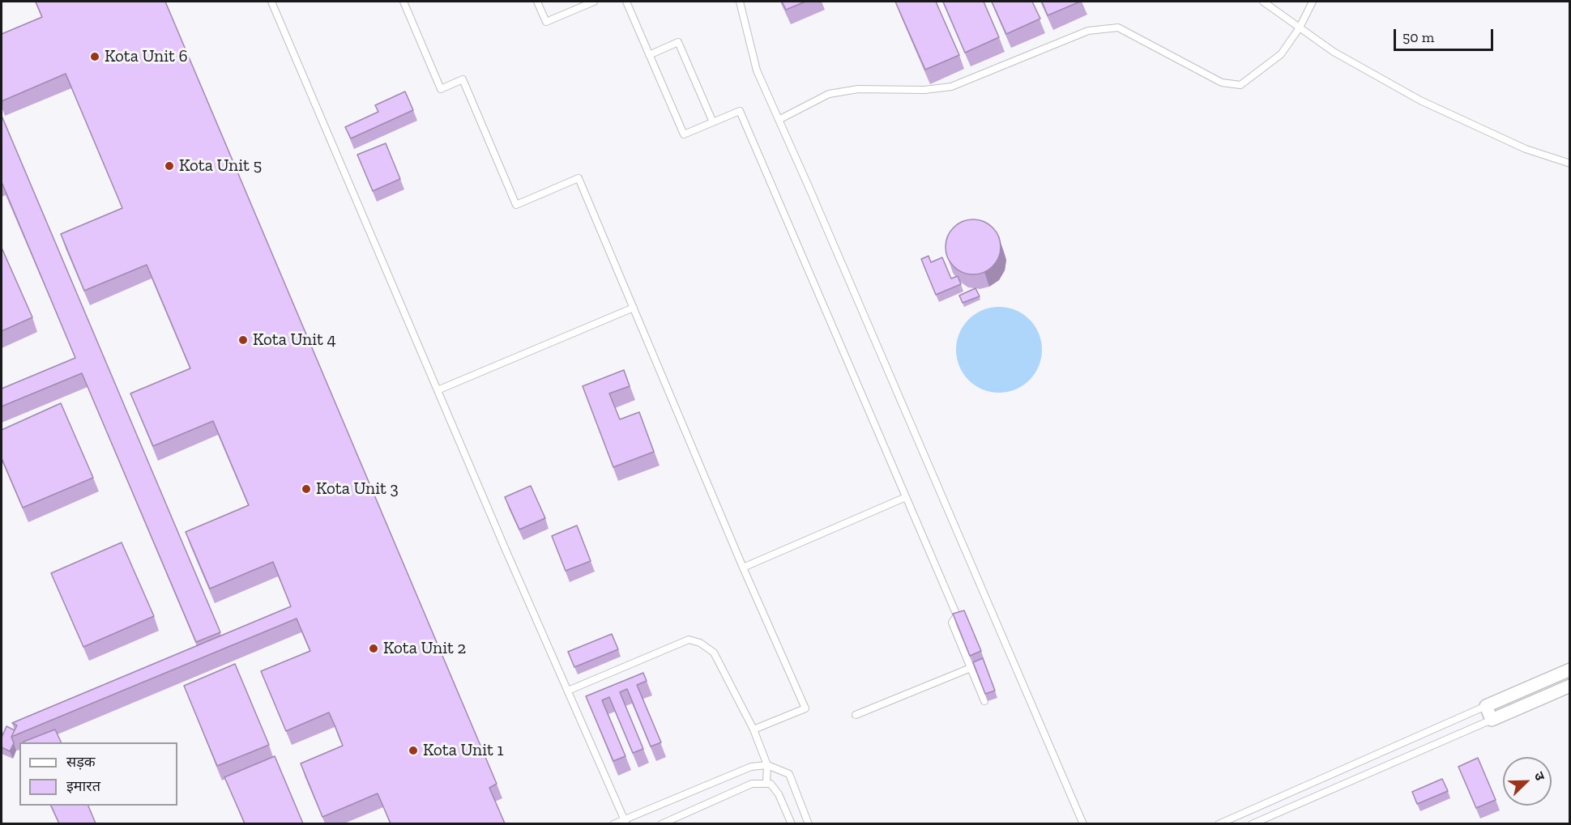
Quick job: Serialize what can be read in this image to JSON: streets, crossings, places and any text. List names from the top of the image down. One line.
{"places":["Kota Unit 6","Kota Unit 5","Kota Unit 4","Kota Unit 3","Kota Unit 2","Kota Unit 1"],"legend":["सड़क","इमारत"],"scale_bar":"50 m","north":"top right"}
